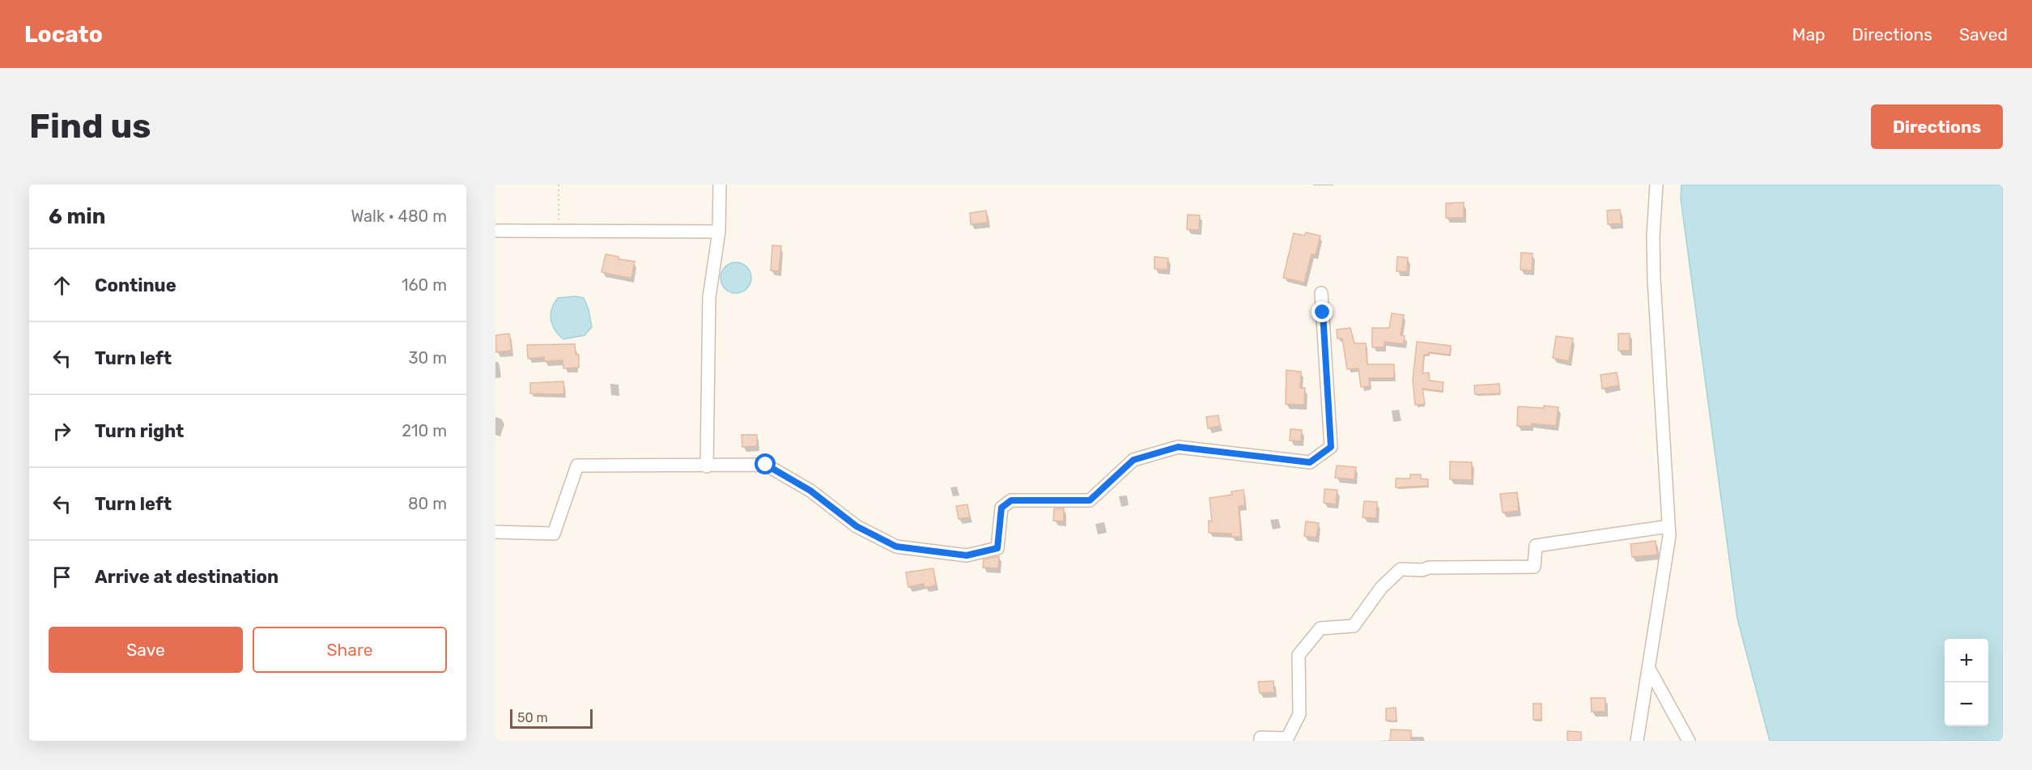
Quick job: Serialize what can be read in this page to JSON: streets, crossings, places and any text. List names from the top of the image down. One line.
{"scale_bar":"50 m","page":{"header":"Locato","nav":["Map","Directions","Saved"],"buttons":["Directions",["Save","Share"]],"title":"Find us","heading":["6 min","Walk · 480 m"],"list":[["Continue","160 m"],["Turn left","30 m"],["Turn right","210 m"],["Turn left","80 m"],"Arrive at destination"],"map_buttons":["+","−"],"scale":"50 m"}}
